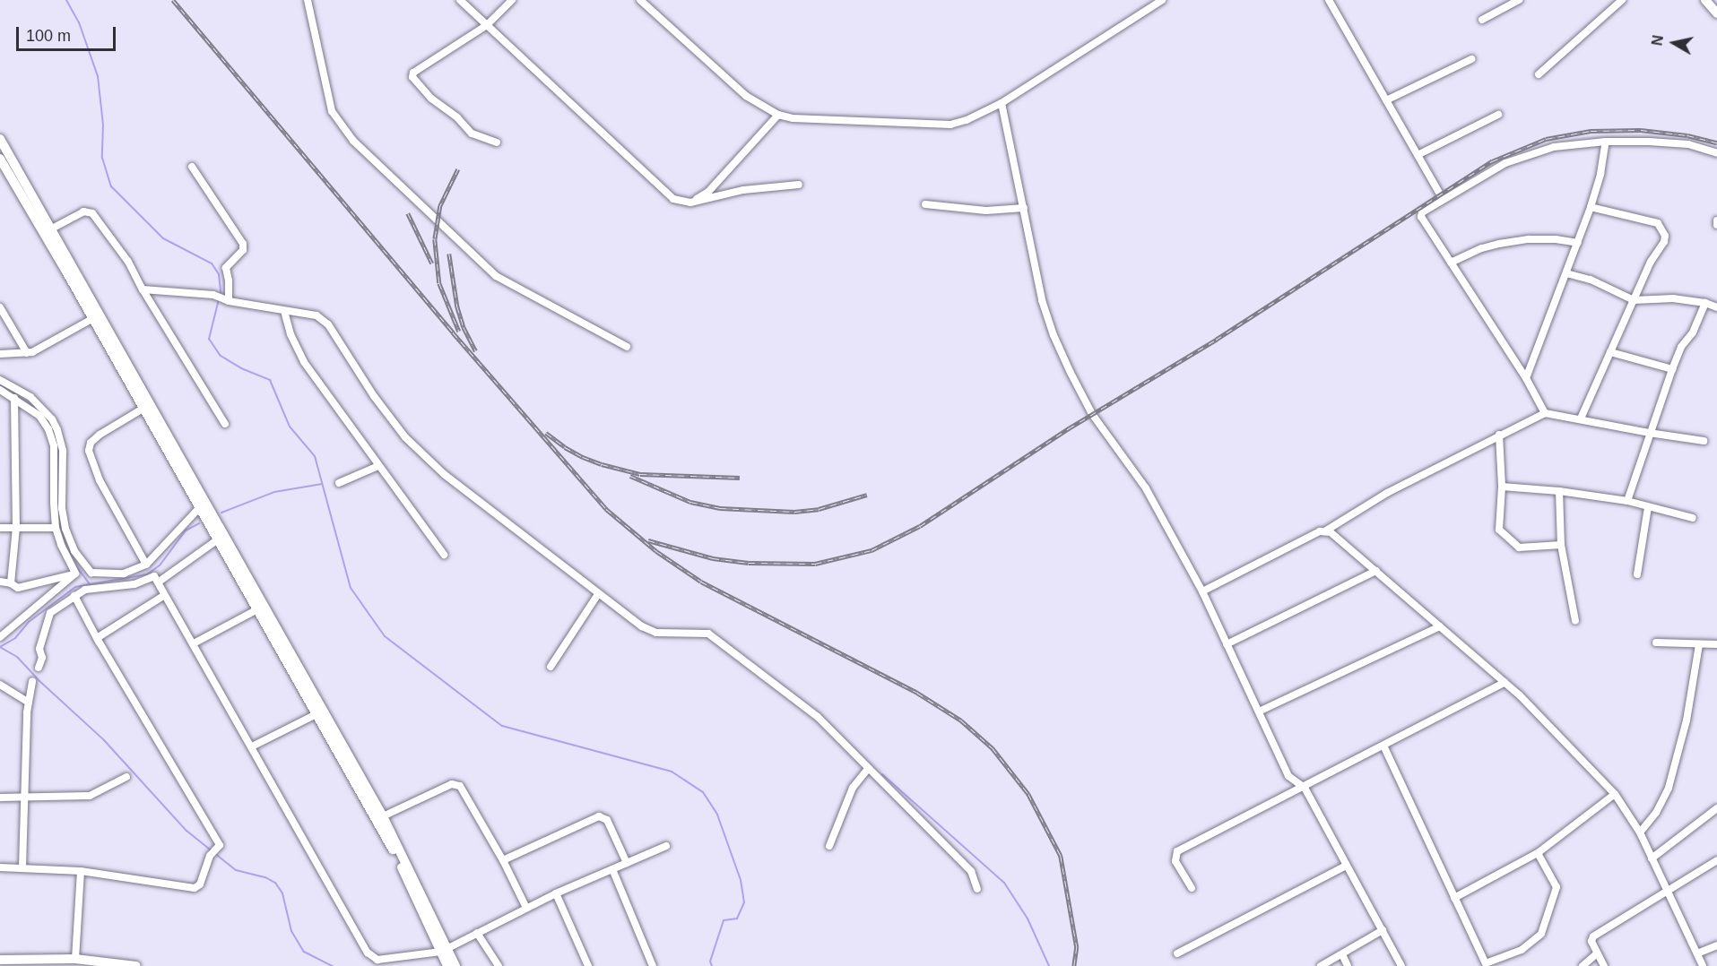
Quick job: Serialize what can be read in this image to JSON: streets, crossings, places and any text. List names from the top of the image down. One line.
{"scale_bar":"100 m","north":"left"}
